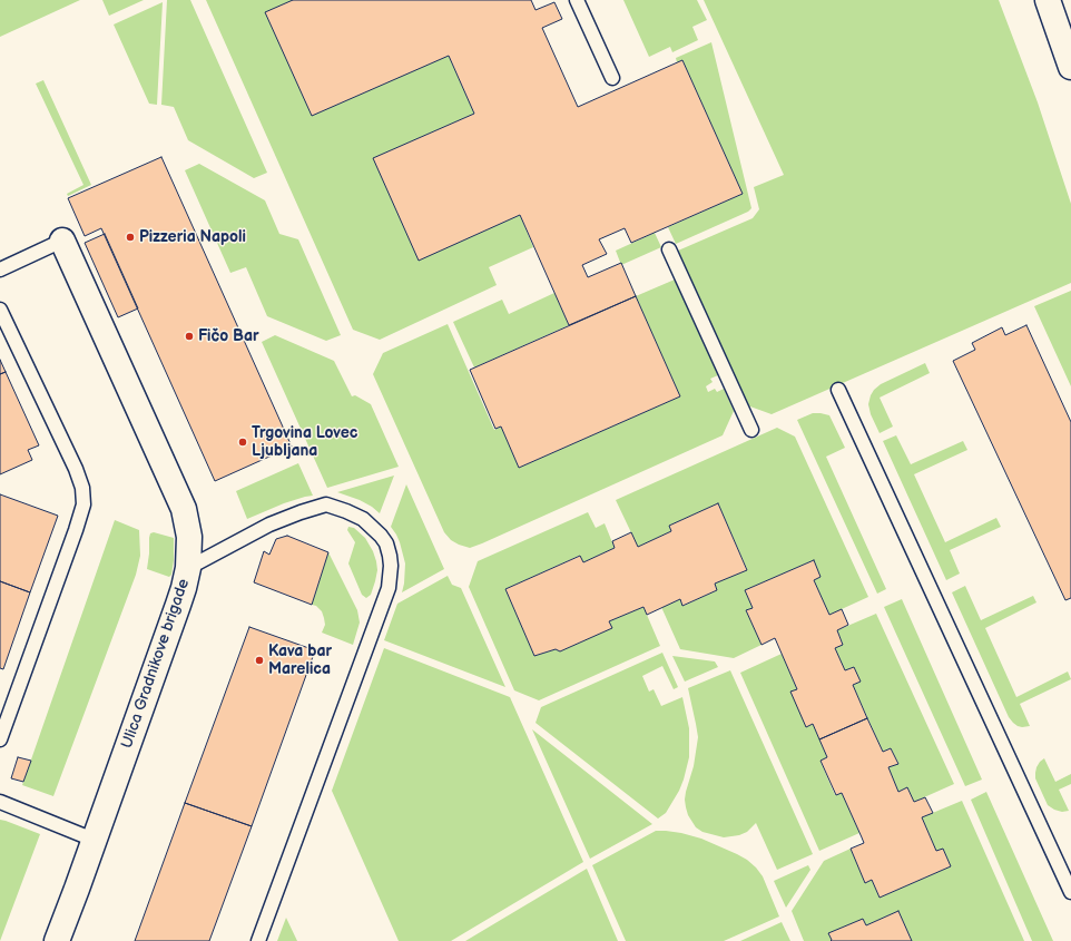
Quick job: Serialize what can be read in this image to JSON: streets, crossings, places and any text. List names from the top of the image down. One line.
{"streets":{"street":["Ulica Gradnikove brigade"]},"places":["Pizzeria Napoli","Fičo Bar","Trgovina Lovec Ljubljana","Kava bar Marelica"]}
